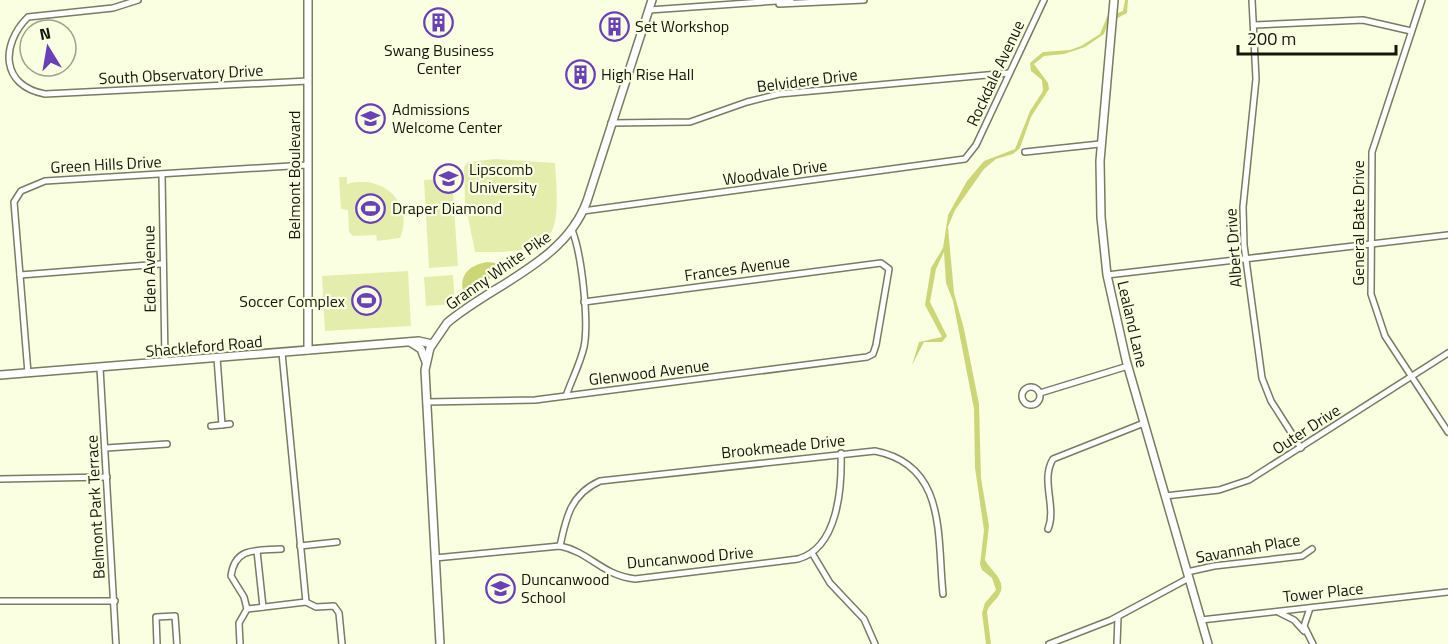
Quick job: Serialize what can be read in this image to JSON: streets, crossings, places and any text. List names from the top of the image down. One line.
{"streets":{"street":["Rockdale Avenue","South Observatory Drive","Belvidere Drive","Green Hills Drive","Woodvale Drive","Belmont Boulevard","General Bate Drive","Albert Drive","Frances Avenue","Eden Avenue","Granny White Pike","Lealand Lane","Shackleford Road","Glenwood Avenue","Outer Drive","Brookmeade Drive","Belmont Park Terrace","Savannah Place","Duncanwood Drive","Tower Place"]},"crossings":[["Rockdale Avenue","Belvidere Drive"],["Rockdale Avenue","Woodvale Drive"],["South Observatory Drive","Belmont Boulevard"],["Belvidere Drive","Granny White Pike"],["Green Hills Drive","Belmont Boulevard"],["Green Hills Drive","Eden Avenue"],["Green Hills Drive","Shackleford Road"],["Woodvale Drive","Granny White Pike"],["Belmont Boulevard","Shackleford Road"],["General Bate Drive","Outer Drive"],["Albert Drive","Outer Drive"],["Frances Avenue","Glenwood Avenue"],["Eden Avenue","Shackleford Road"],["Granny White Pike","Shackleford Road"],["Granny White Pike","Glenwood Avenue"],["Granny White Pike","Duncanwood Drive"],["Lealand Lane","Outer Drive"],["Lealand Lane","Savannah Place"],["Lealand Lane","Tower Place"],["Shackleford Road","Belmont Park Terrace"],["Brookmeade Drive","Duncanwood Drive"]],"places":{"building":["Swang Business Center","Set Workshop","High Rise Hall"],"school or university":["Admissions Welcome Center","Lipscomb University","Duncanwood School"],"sports":["Draper Diamond","Soccer Complex"]},"scale_bar":"200 m","north":"top"}
